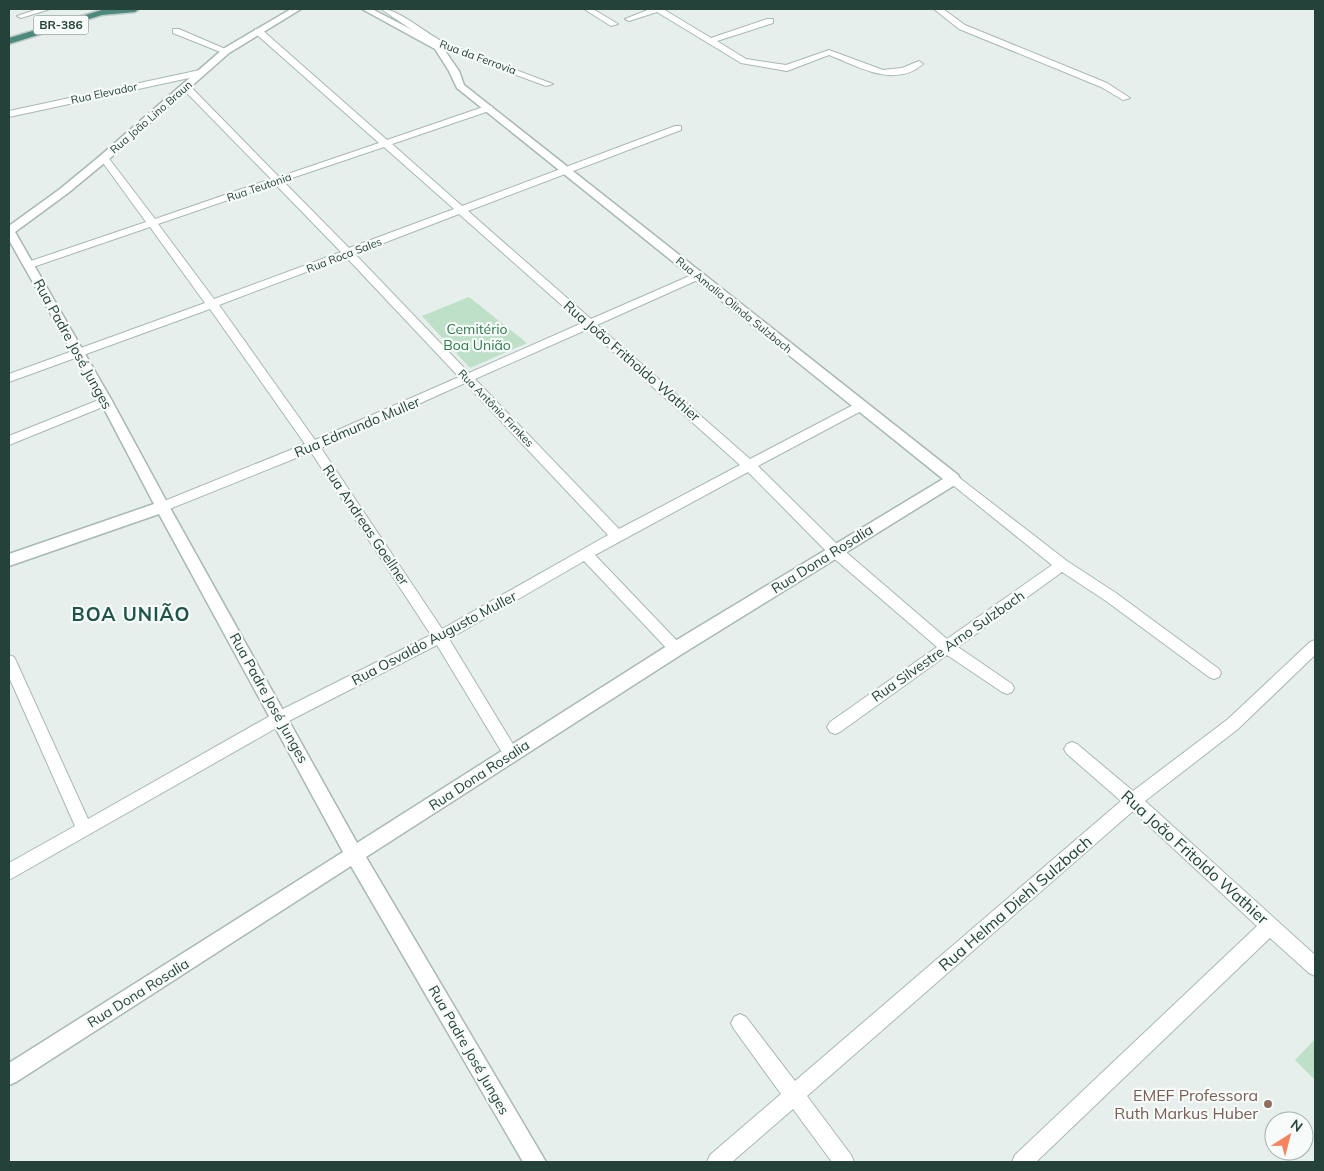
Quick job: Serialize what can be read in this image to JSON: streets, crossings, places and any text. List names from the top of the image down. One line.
{"streets":{"highway":["BR-386"],"street":["Rua da Ferrovia","Rua Elevador","Rua João Lino Braun","Rua Teutonia","Rua Roca Sales","Rua Amalia Olinda Sulzbach","Rua Padre José Junges","Rua João Fritholdo Wathier","Rua Antônio Firnkes","Rua Edmundo Muller","Rua Andreas Goellner","Rua Dona Rosalia","Rua Osvaldo Augusto Muller","Rua Silvestre Arno Sulzbach","Rua João Fritoldo Wathier","Rua Helma Diehl Sulzbach"]},"crossings":[["Rua da Ferrovia","Rua Amalia Olinda Sulzbach"],["Rua Elevador","Rua João Lino Braun"],["Rua João Lino Braun","Rua Padre José Junges"],["Rua João Lino Braun","Rua João Fritholdo Wathier"],["Rua João Lino Braun","Rua Antônio Firnkes"],["Rua João Lino Braun","Rua Andreas Goellner"],["Rua Teutonia","Rua Amalia Olinda Sulzbach"],["Rua Teutonia","Rua Padre José Junges"],["Rua Teutonia","Rua João Fritholdo Wathier"],["Rua Teutonia","Rua Antônio Firnkes"],["Rua Teutonia","Rua Andreas Goellner"],["Rua Roca Sales","Rua Amalia Olinda Sulzbach"],["Rua Roca Sales","Rua Padre José Junges"],["Rua Roca Sales","Rua João Fritholdo Wathier"],["Rua Roca Sales","Rua Antônio Firnkes"],["Rua Roca Sales","Rua Andreas Goellner"],["Rua Amalia Olinda Sulzbach","Rua Edmundo Muller"],["Rua Amalia Olinda Sulzbach","Rua Dona Rosalia"],["Rua Amalia Olinda Sulzbach","Rua Osvaldo Augusto Muller"],["Rua Amalia Olinda Sulzbach","Rua Silvestre Arno Sulzbach"],["Rua Padre José Junges","Rua Edmundo Muller"],["Rua Padre José Junges","Rua Dona Rosalia"],["Rua Padre José Junges","Rua Osvaldo Augusto Muller"],["Rua João Fritholdo Wathier","Rua Edmundo Muller"],["Rua João Fritholdo Wathier","Rua Dona Rosalia"],["Rua João Fritholdo Wathier","Rua Osvaldo Augusto Muller"],["Rua João Fritholdo Wathier","Rua Silvestre Arno Sulzbach"],["Rua Antônio Firnkes","Rua Edmundo Muller"],["Rua Antônio Firnkes","Rua Osvaldo Augusto Muller"],["Rua Edmundo Muller","Rua Andreas Goellner"],["Rua Andreas Goellner","Rua Dona Rosalia"],["Rua Andreas Goellner","Rua Osvaldo Augusto Muller"],["Rua João Fritoldo Wathier","Rua Helma Diehl Sulzbach"]],"districts":["BOA UNIÃO"],"parks":["Cemitério Boa União"],"places":["EMEF Professora Ruth Markus Huber"],"north":"top right"}
